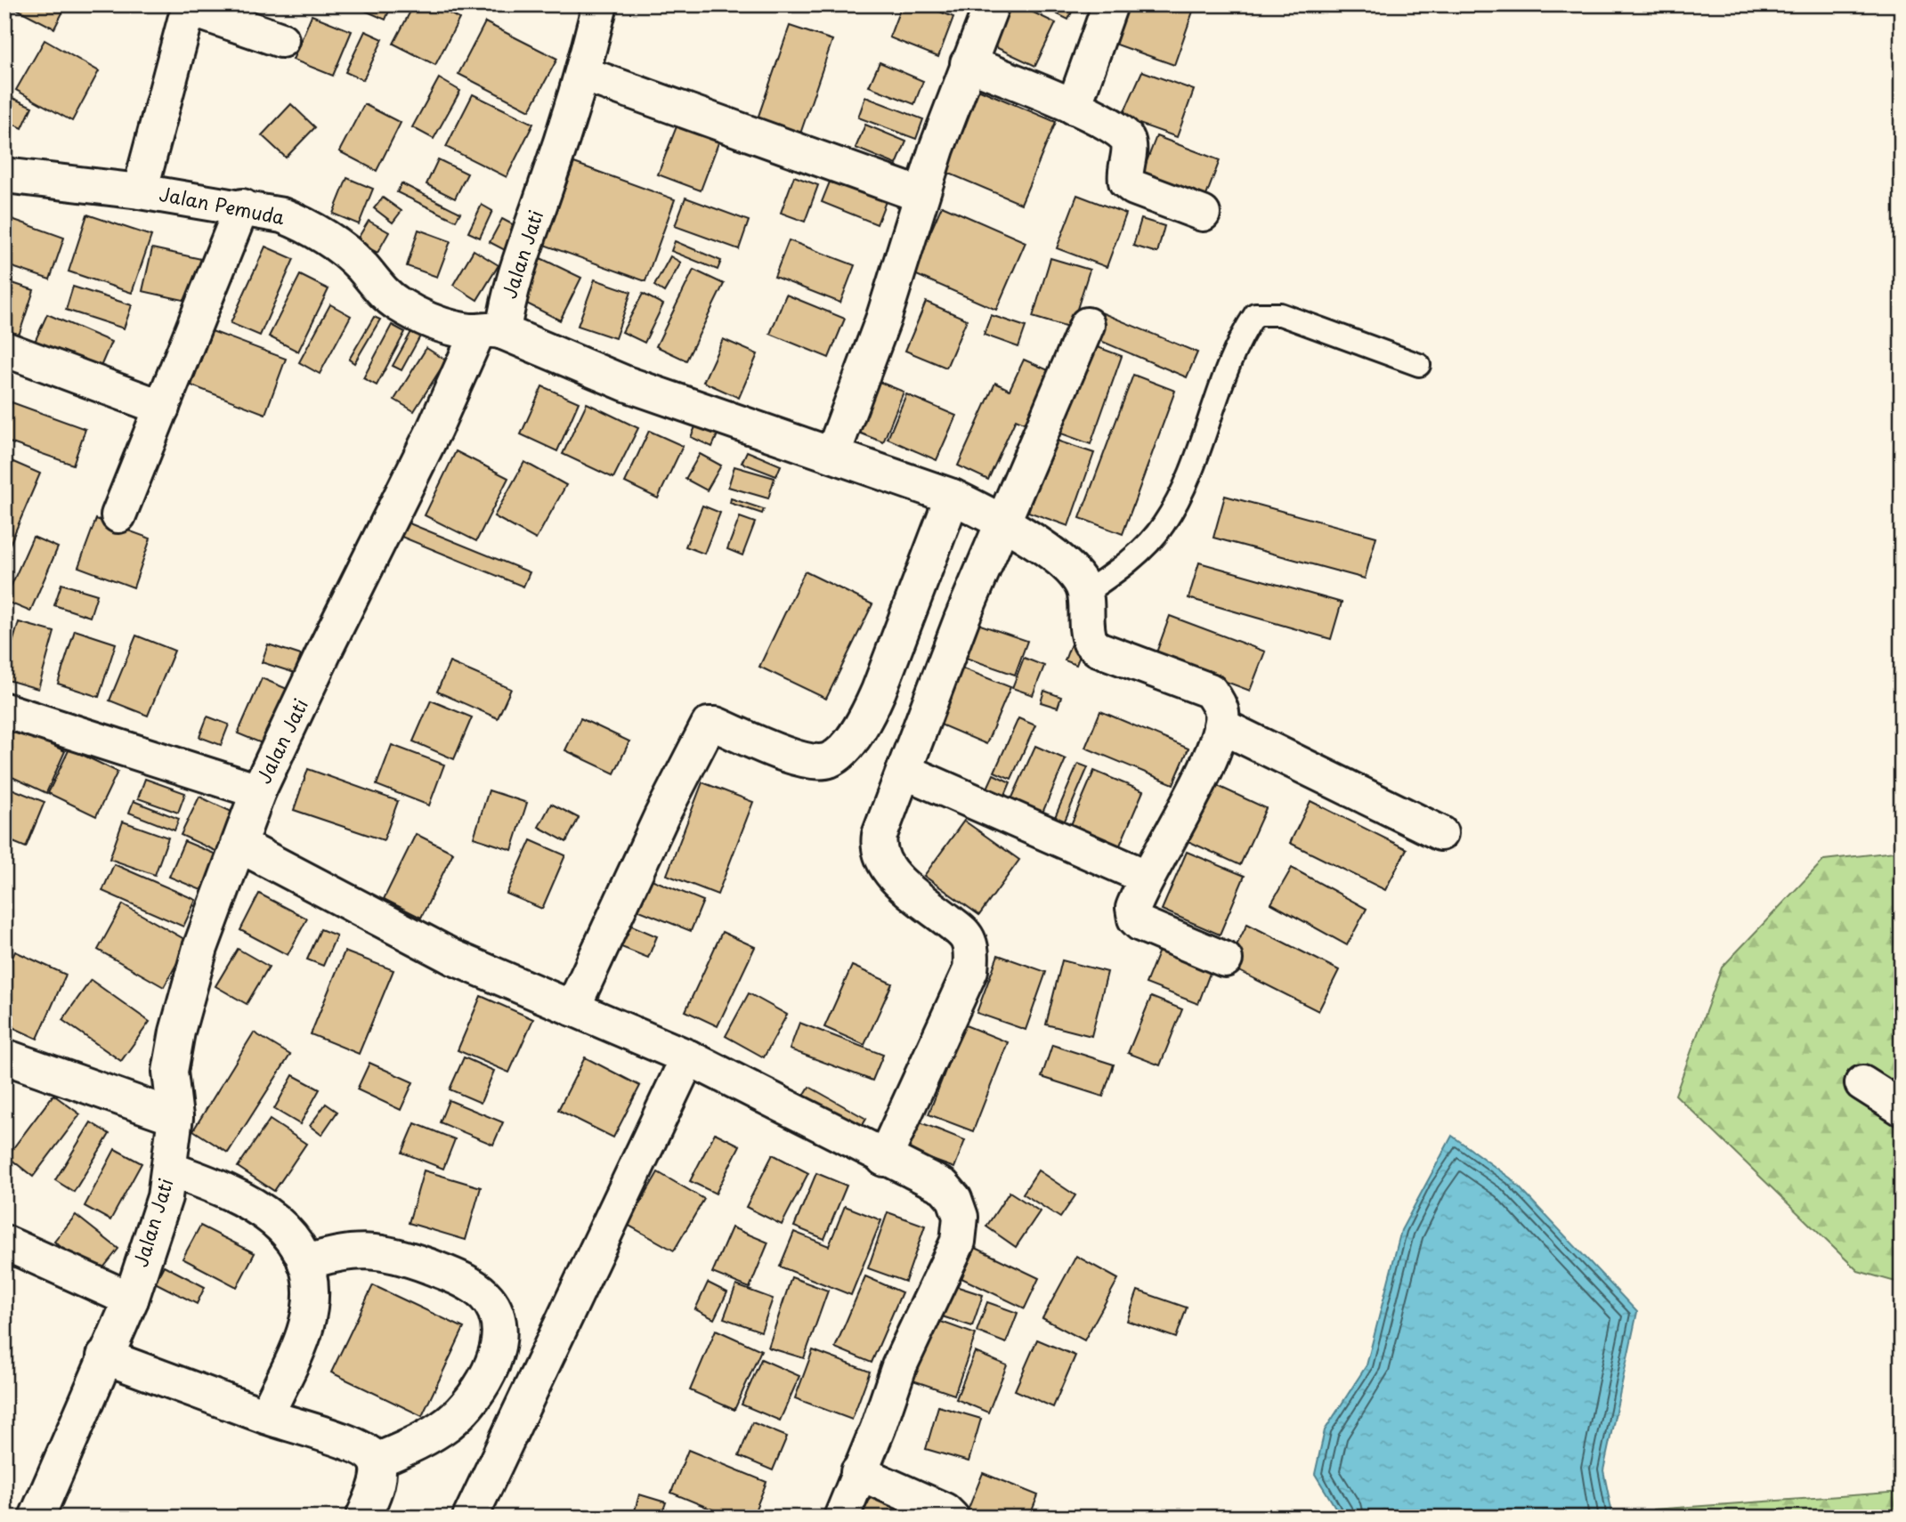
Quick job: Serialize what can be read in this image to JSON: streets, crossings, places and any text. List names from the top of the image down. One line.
{"streets":{"street":["Jalan Pemuda","Jalan Jati"]},"crossings":[["Jalan Pemuda","Jalan Jati"]]}
